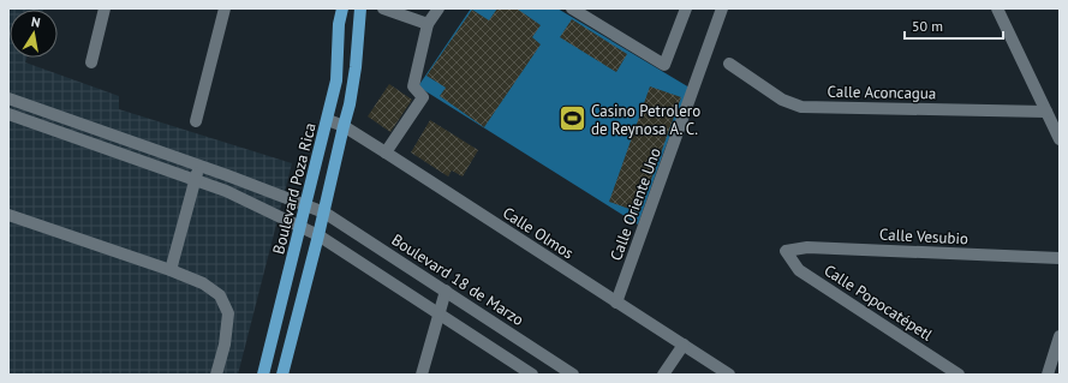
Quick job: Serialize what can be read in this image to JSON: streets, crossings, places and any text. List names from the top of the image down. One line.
{"streets":{"main road":["Boulevard Poza Rica"],"street":["Calle Aconcagua","Calle Oriente Uno","Calle Olmos","Calle Vesubio","Boulevard 18 de Marzo","Calle Popocatépetl"]},"crossings":[["Boulevard Poza Rica","Calle Olmos"],["Boulevard Poza Rica","Boulevard 18 de Marzo"],["Calle Oriente Uno","Calle Olmos"],["Calle Vesubio","Calle Popocatépetl"]],"places":{"sports":["Casino Petrolero de Reynosa A. C."]},"scale_bar":"50 m","north":"top"}
